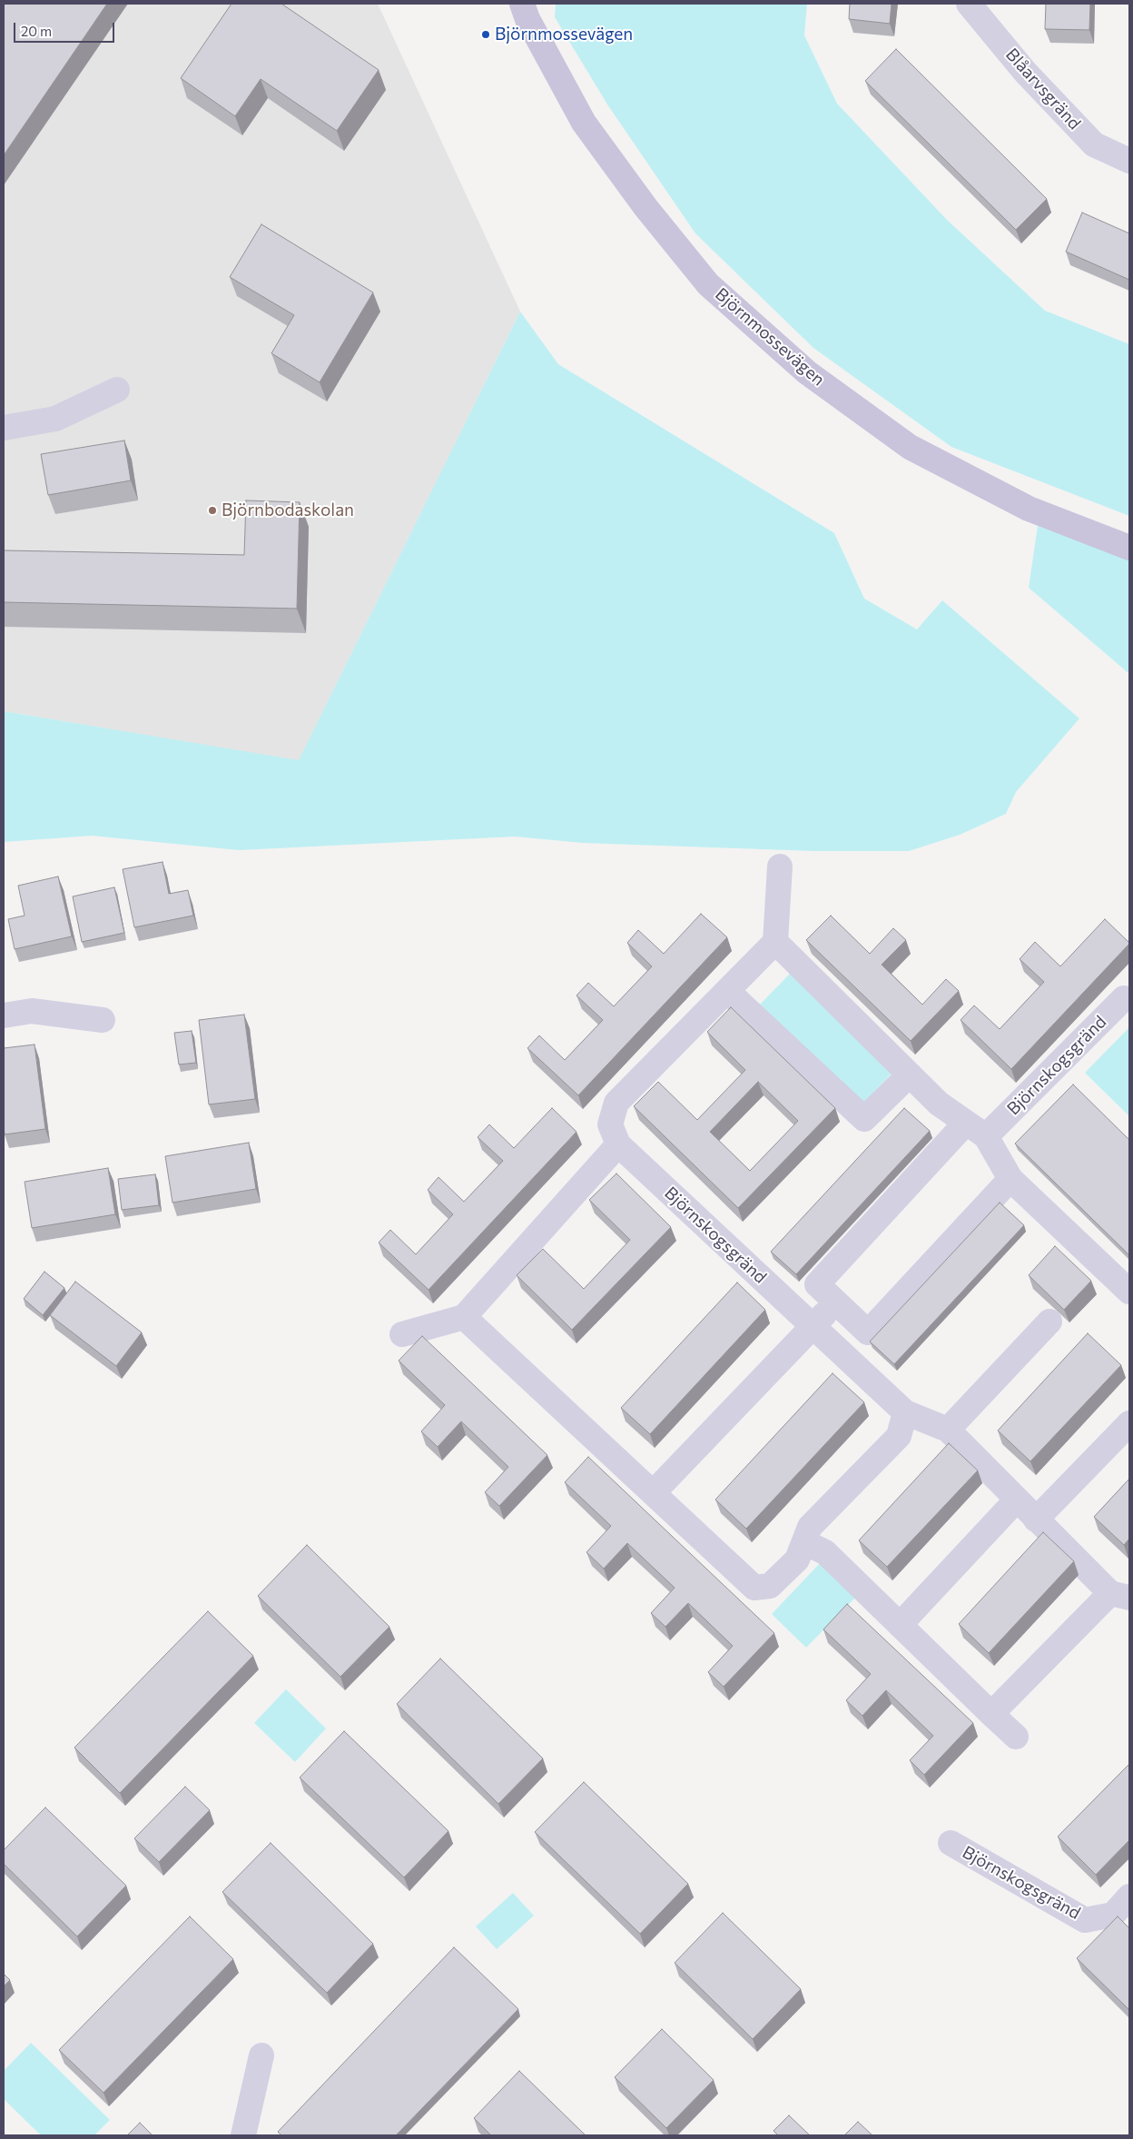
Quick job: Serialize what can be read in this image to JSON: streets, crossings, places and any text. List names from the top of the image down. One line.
{"streets":{"street":["Blåarvsgränd","Björnmossevägen","Björnskogsgränd"]},"places":["Björnmossevägen","Björnbodaskolan"],"scale_bar":"20 m"}
